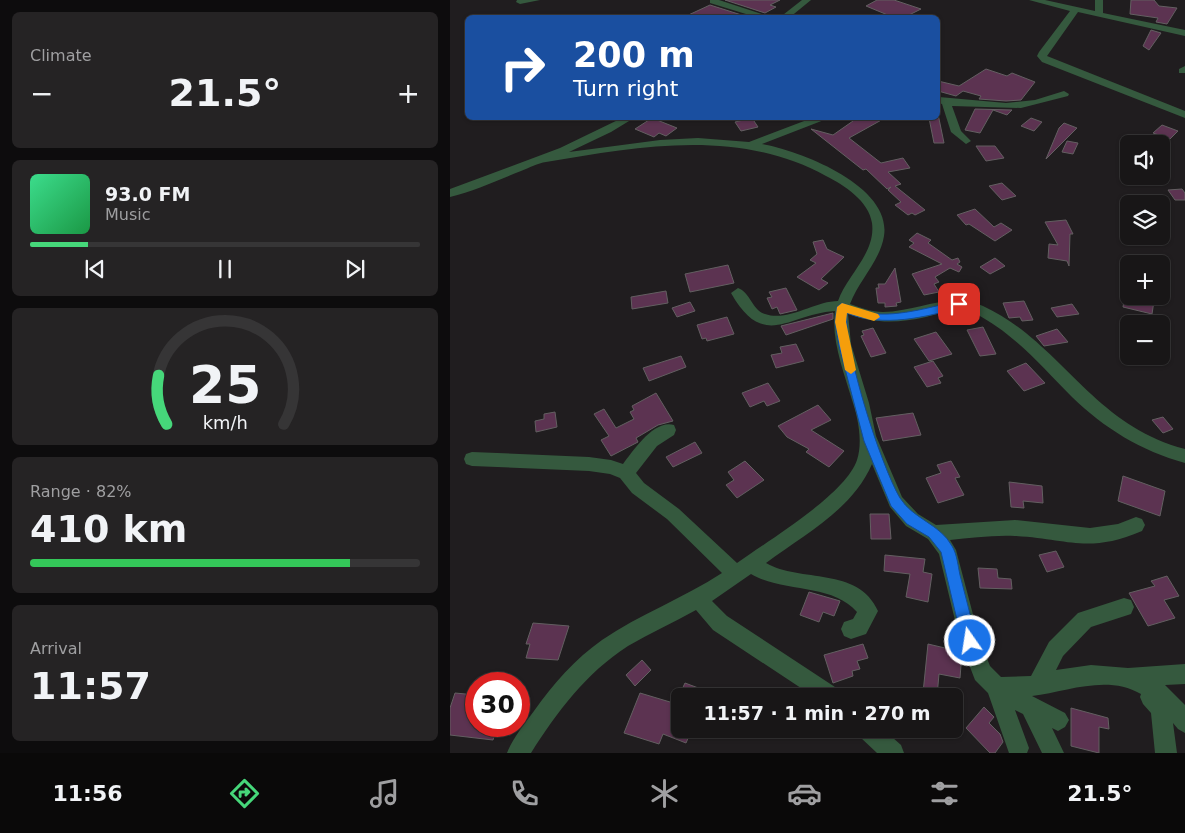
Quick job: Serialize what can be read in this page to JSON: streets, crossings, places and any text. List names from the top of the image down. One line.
{"page":{"tile":["Climate",["Range · 82%","410 km"],["Arrival","11:57"]],"turn":["200 m","Turn right"],"heat":["−","21.5°","+"],"map_buttons":["+","−"],"song":["93.0 FM","Music"],"limit":"30","trip":"11:57 · 1 min · 270 m","tabs":["11:56","21.5°"],"gauge":["25","km/h"]}}
